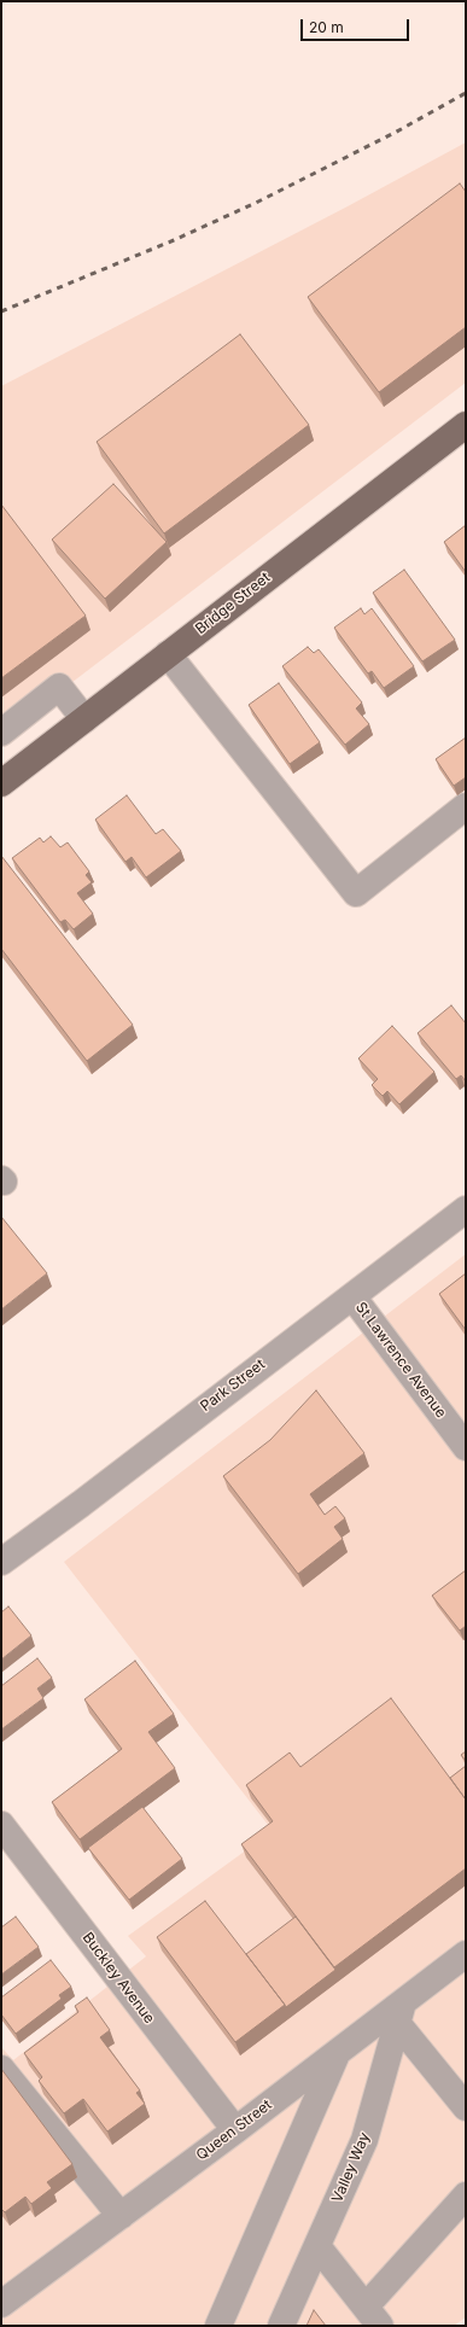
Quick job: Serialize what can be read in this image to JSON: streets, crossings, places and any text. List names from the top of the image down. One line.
{"streets":{"main road":["Bridge Street"],"street":["St Lawrence Avenue","Park Street","Buckley Avenue","Queen Street","Valley Way"]},"crossings":[["St Lawrence Avenue","Park Street"],["Buckley Avenue","Queen Street"],["Queen Street","Valley Way"]],"scale_bar":"20 m"}
